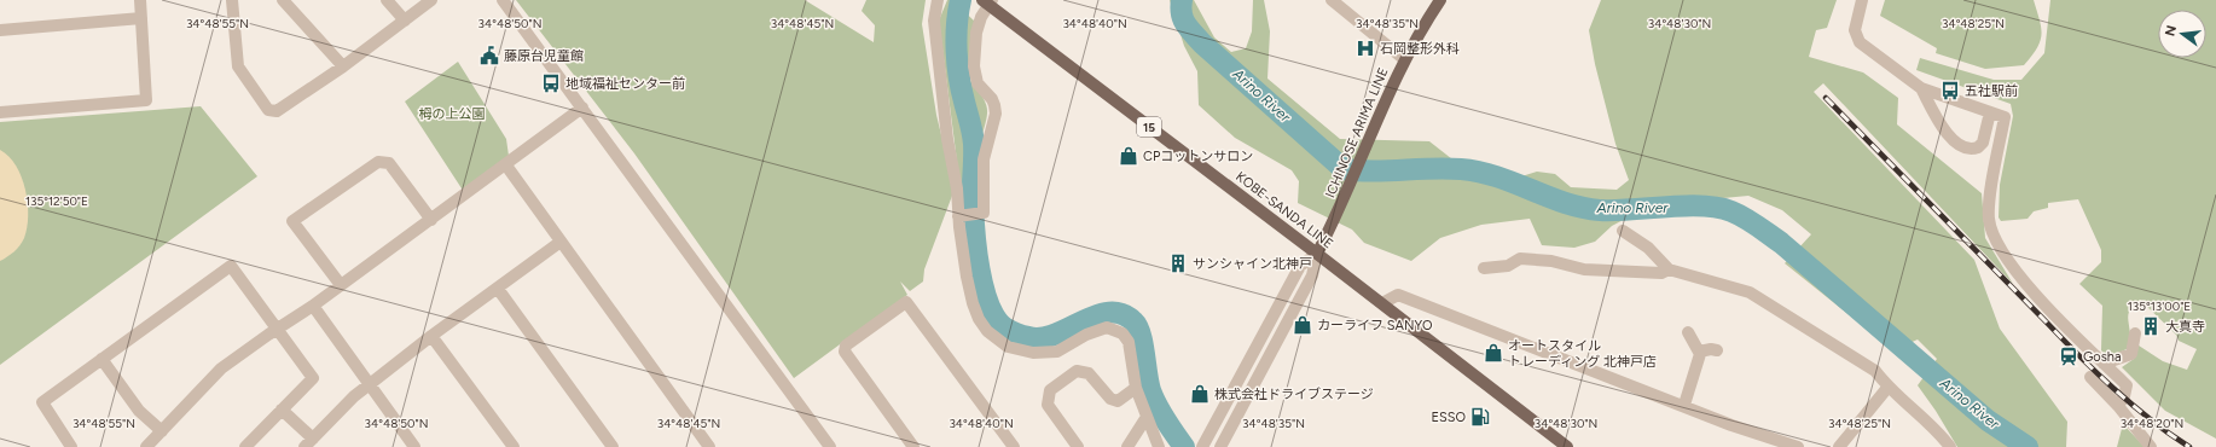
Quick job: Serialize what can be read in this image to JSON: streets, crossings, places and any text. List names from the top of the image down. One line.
{"streets":{"main road":["15","ICHINOSE ARIMA LINE","KOBE-SANDA LINE"]},"crossings":[["ICHINOSE ARIMA LINE","KOBE-SANDA LINE"]],"water":["Arino River"],"parks":["栂の上公園"],"places":{"hospital":["石岡整形外科"],"public building":["藤原台児童館"],"bus stop":["地域福祉センター前","五社駅前"],"shop":["CPコットンサロン","カーライフ SANYO","オートスタイル トレーディング 北神戸店","株式会社ドライブステージ"],"building":["サンシャイン北神戸","大真寺"],"station":["Gosha"],"fuel station":["ESSO"]},"north":"left","coordinates":["34°48'55\"N","34°48'50\"N","34°48'45\"N","34°48'40\"N","34°48'35\"N","34°48'30\"N","34°48'25\"N","135°12'50\"E","135°13'00\"E","34°48'20\"N"]}
